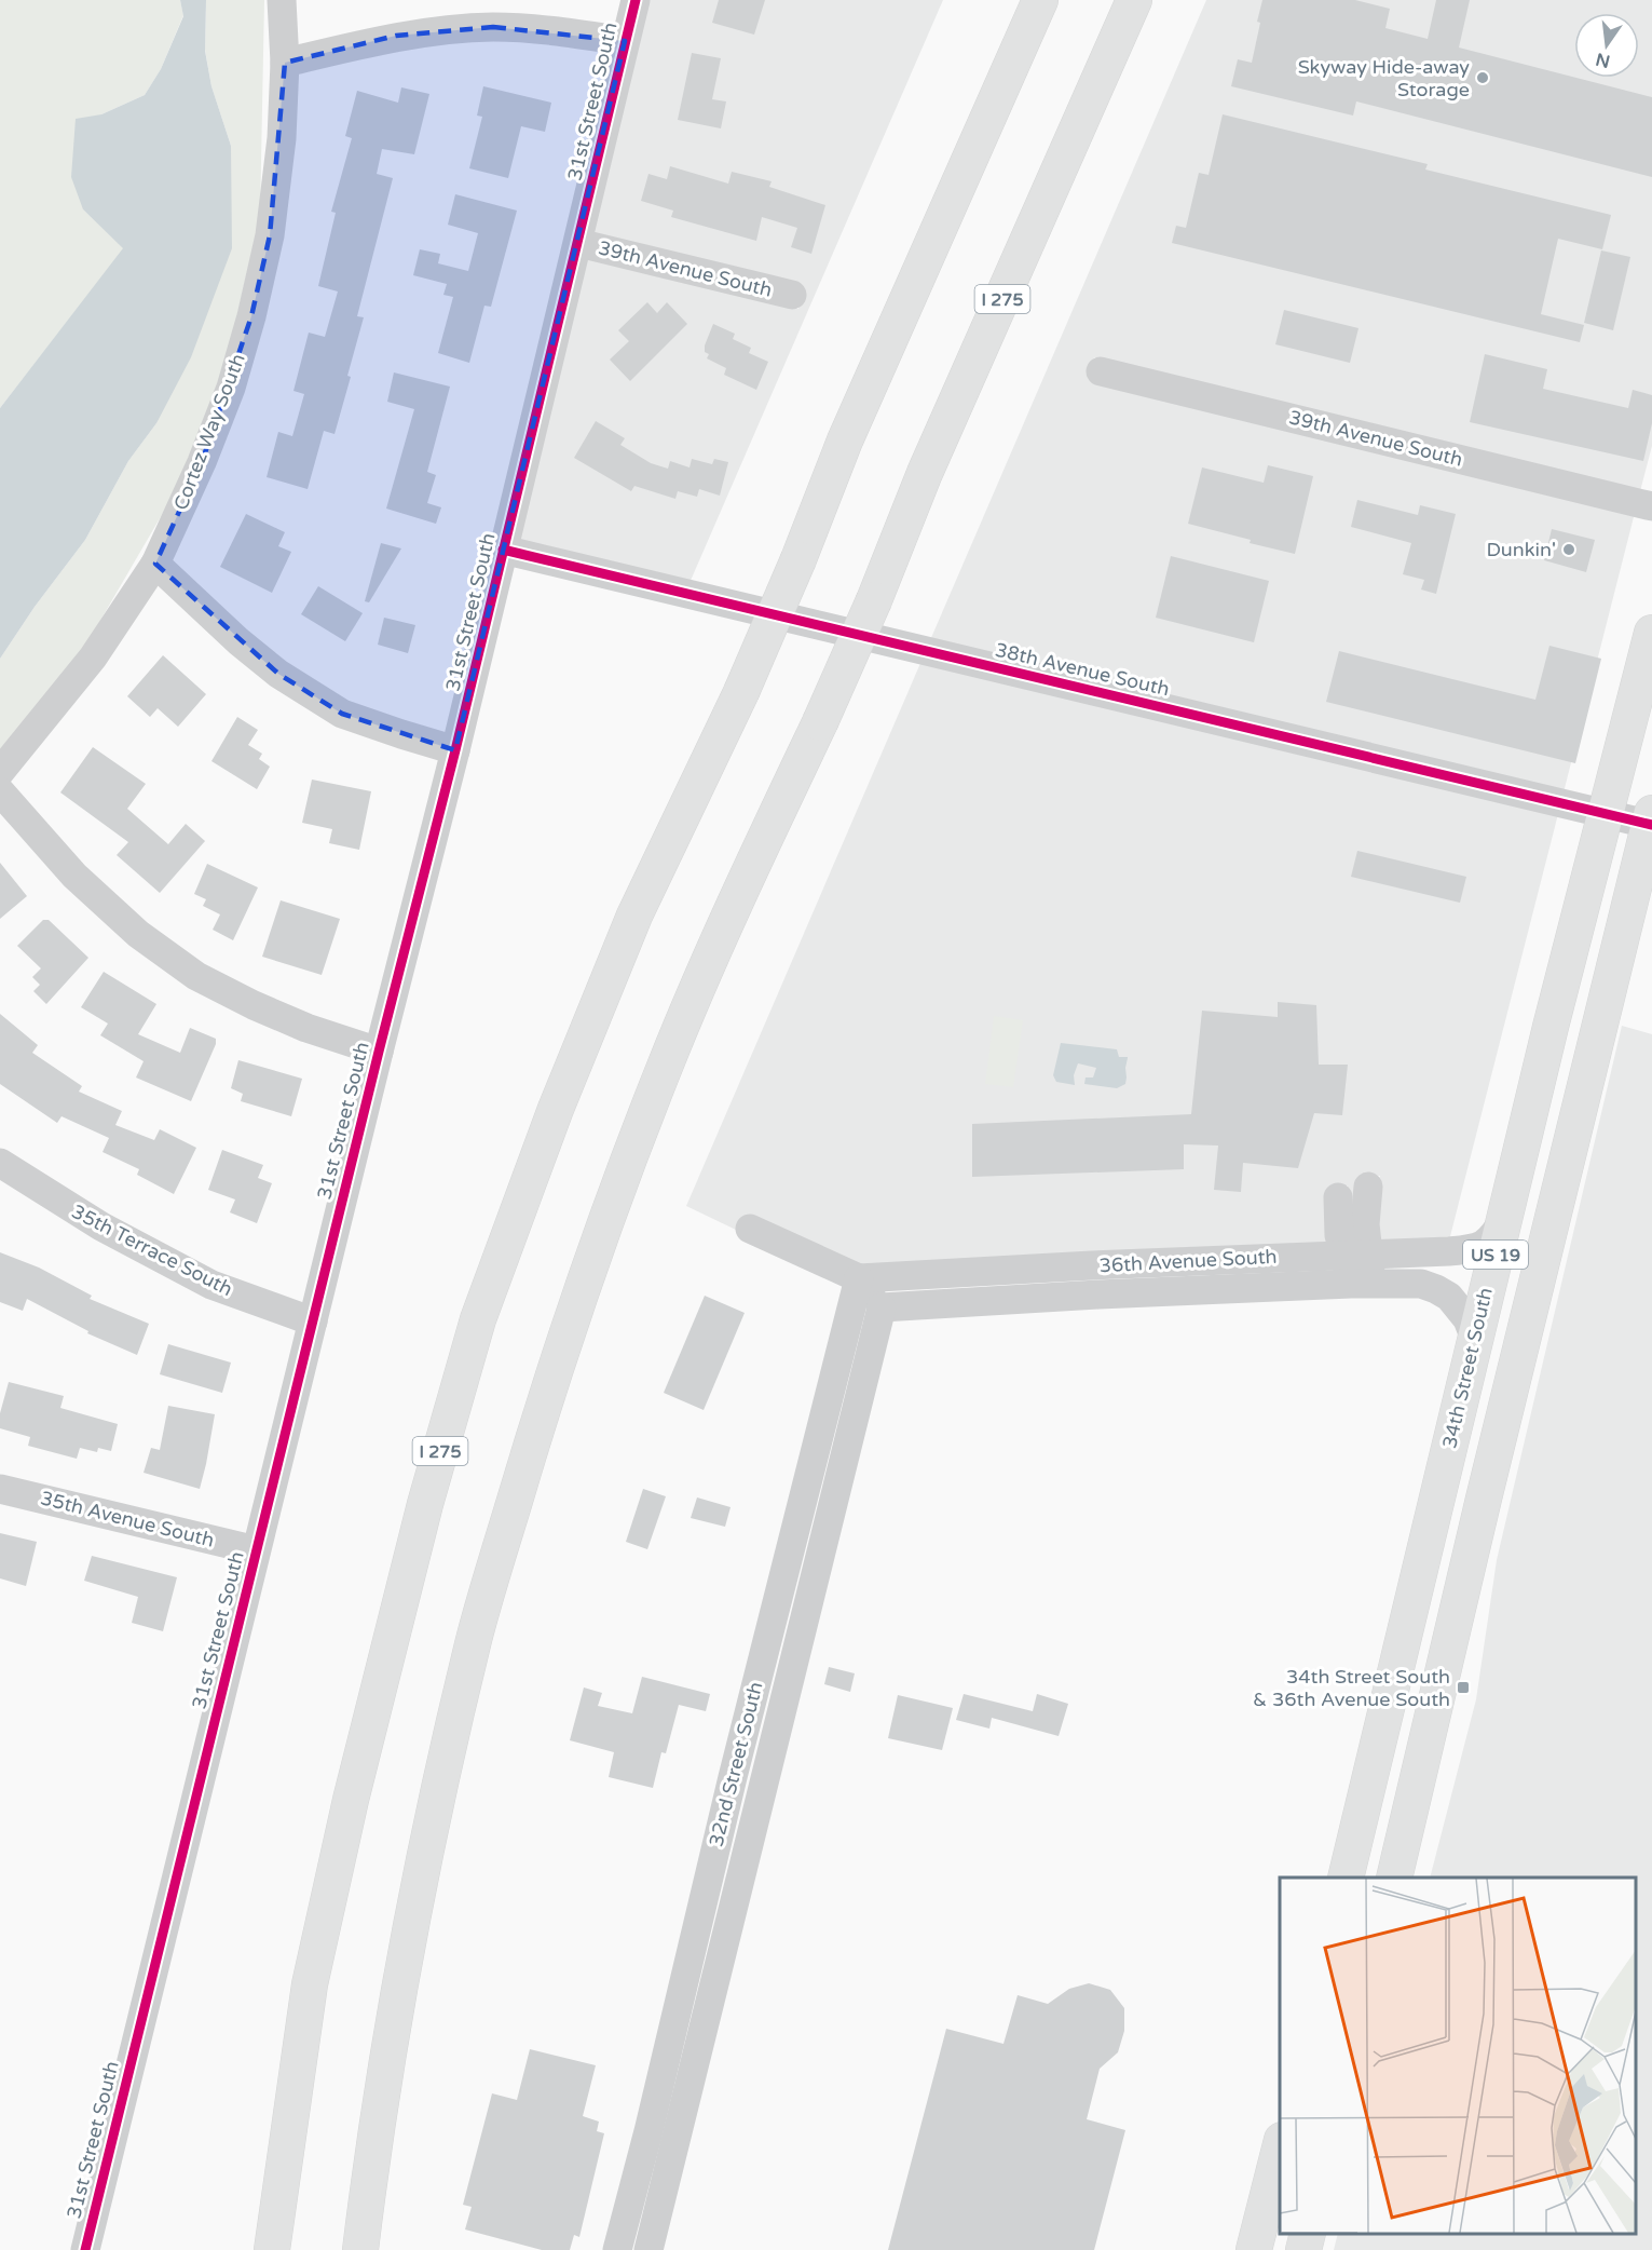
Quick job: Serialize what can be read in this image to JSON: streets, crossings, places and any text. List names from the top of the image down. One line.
{"streets":{"highway":["I 275","US 19","34th Street South"],"street":["31st Street South","39th Avenue South","Cortez Way South","38th Avenue South","35th Terrace South","36th Avenue South","35th Avenue South","32nd Street South"]},"crossings":[["31st Street South","39th Avenue South"],["31st Street South","38th Avenue South"],["31st Street South","35th Terrace South"],["31st Street South","35th Avenue South"],["38th Avenue South","US 19"],["38th Avenue South","34th Street South"],["36th Avenue South","34th Street South"],["36th Avenue South","32nd Street South"]],"places":{"other":["Skyway Hide-away Storage","Dunkin'"],"transit":["34th Street South & 36th Avenue South"]},"north":"bottom"}
